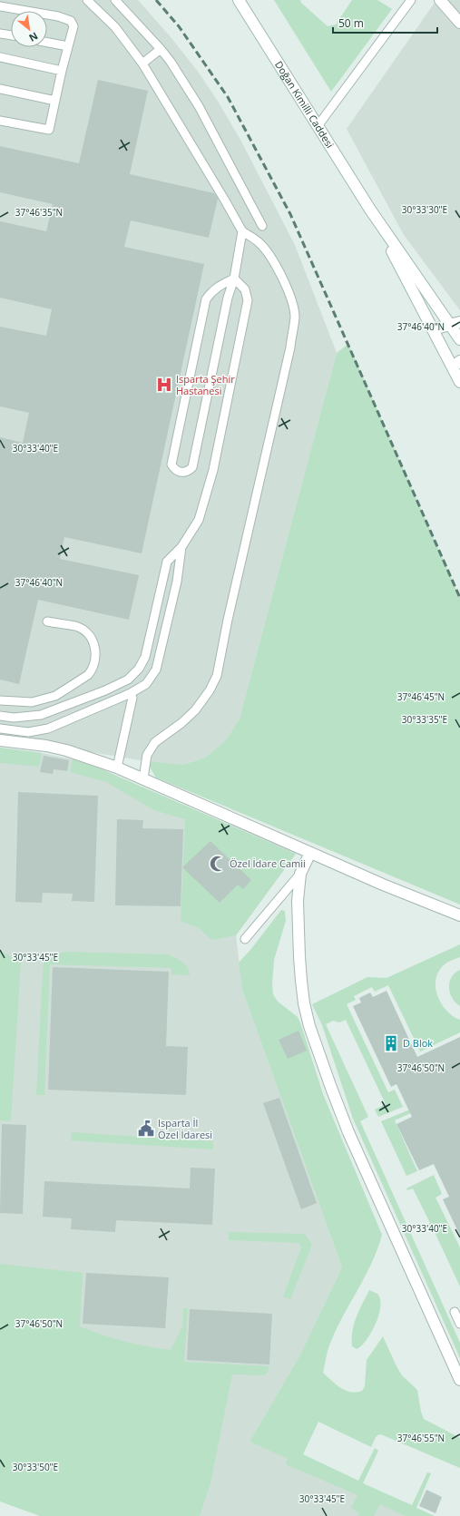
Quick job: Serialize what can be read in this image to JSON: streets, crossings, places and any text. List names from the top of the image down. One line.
{"streets":{"street":["Doğan Kimilli Caddesi"]},"places":{"hospital":["Isparta Şehir Hastanesi"],"mosque":["Özel İdare Camii"],"building":["D Blok"],"public building":["Isparta İl Özel İdaresi"]},"scale_bar":"50 m","north":"bottom right","coordinates":["30°33'30\"E","37°46'35\"N","37°46'40\"N","30°33'40\"E","37°46'45\"N","30°33'35\"E","30°33'45\"E","37°46'50\"N","37°46'55\"N","30°33'50\"E"]}
